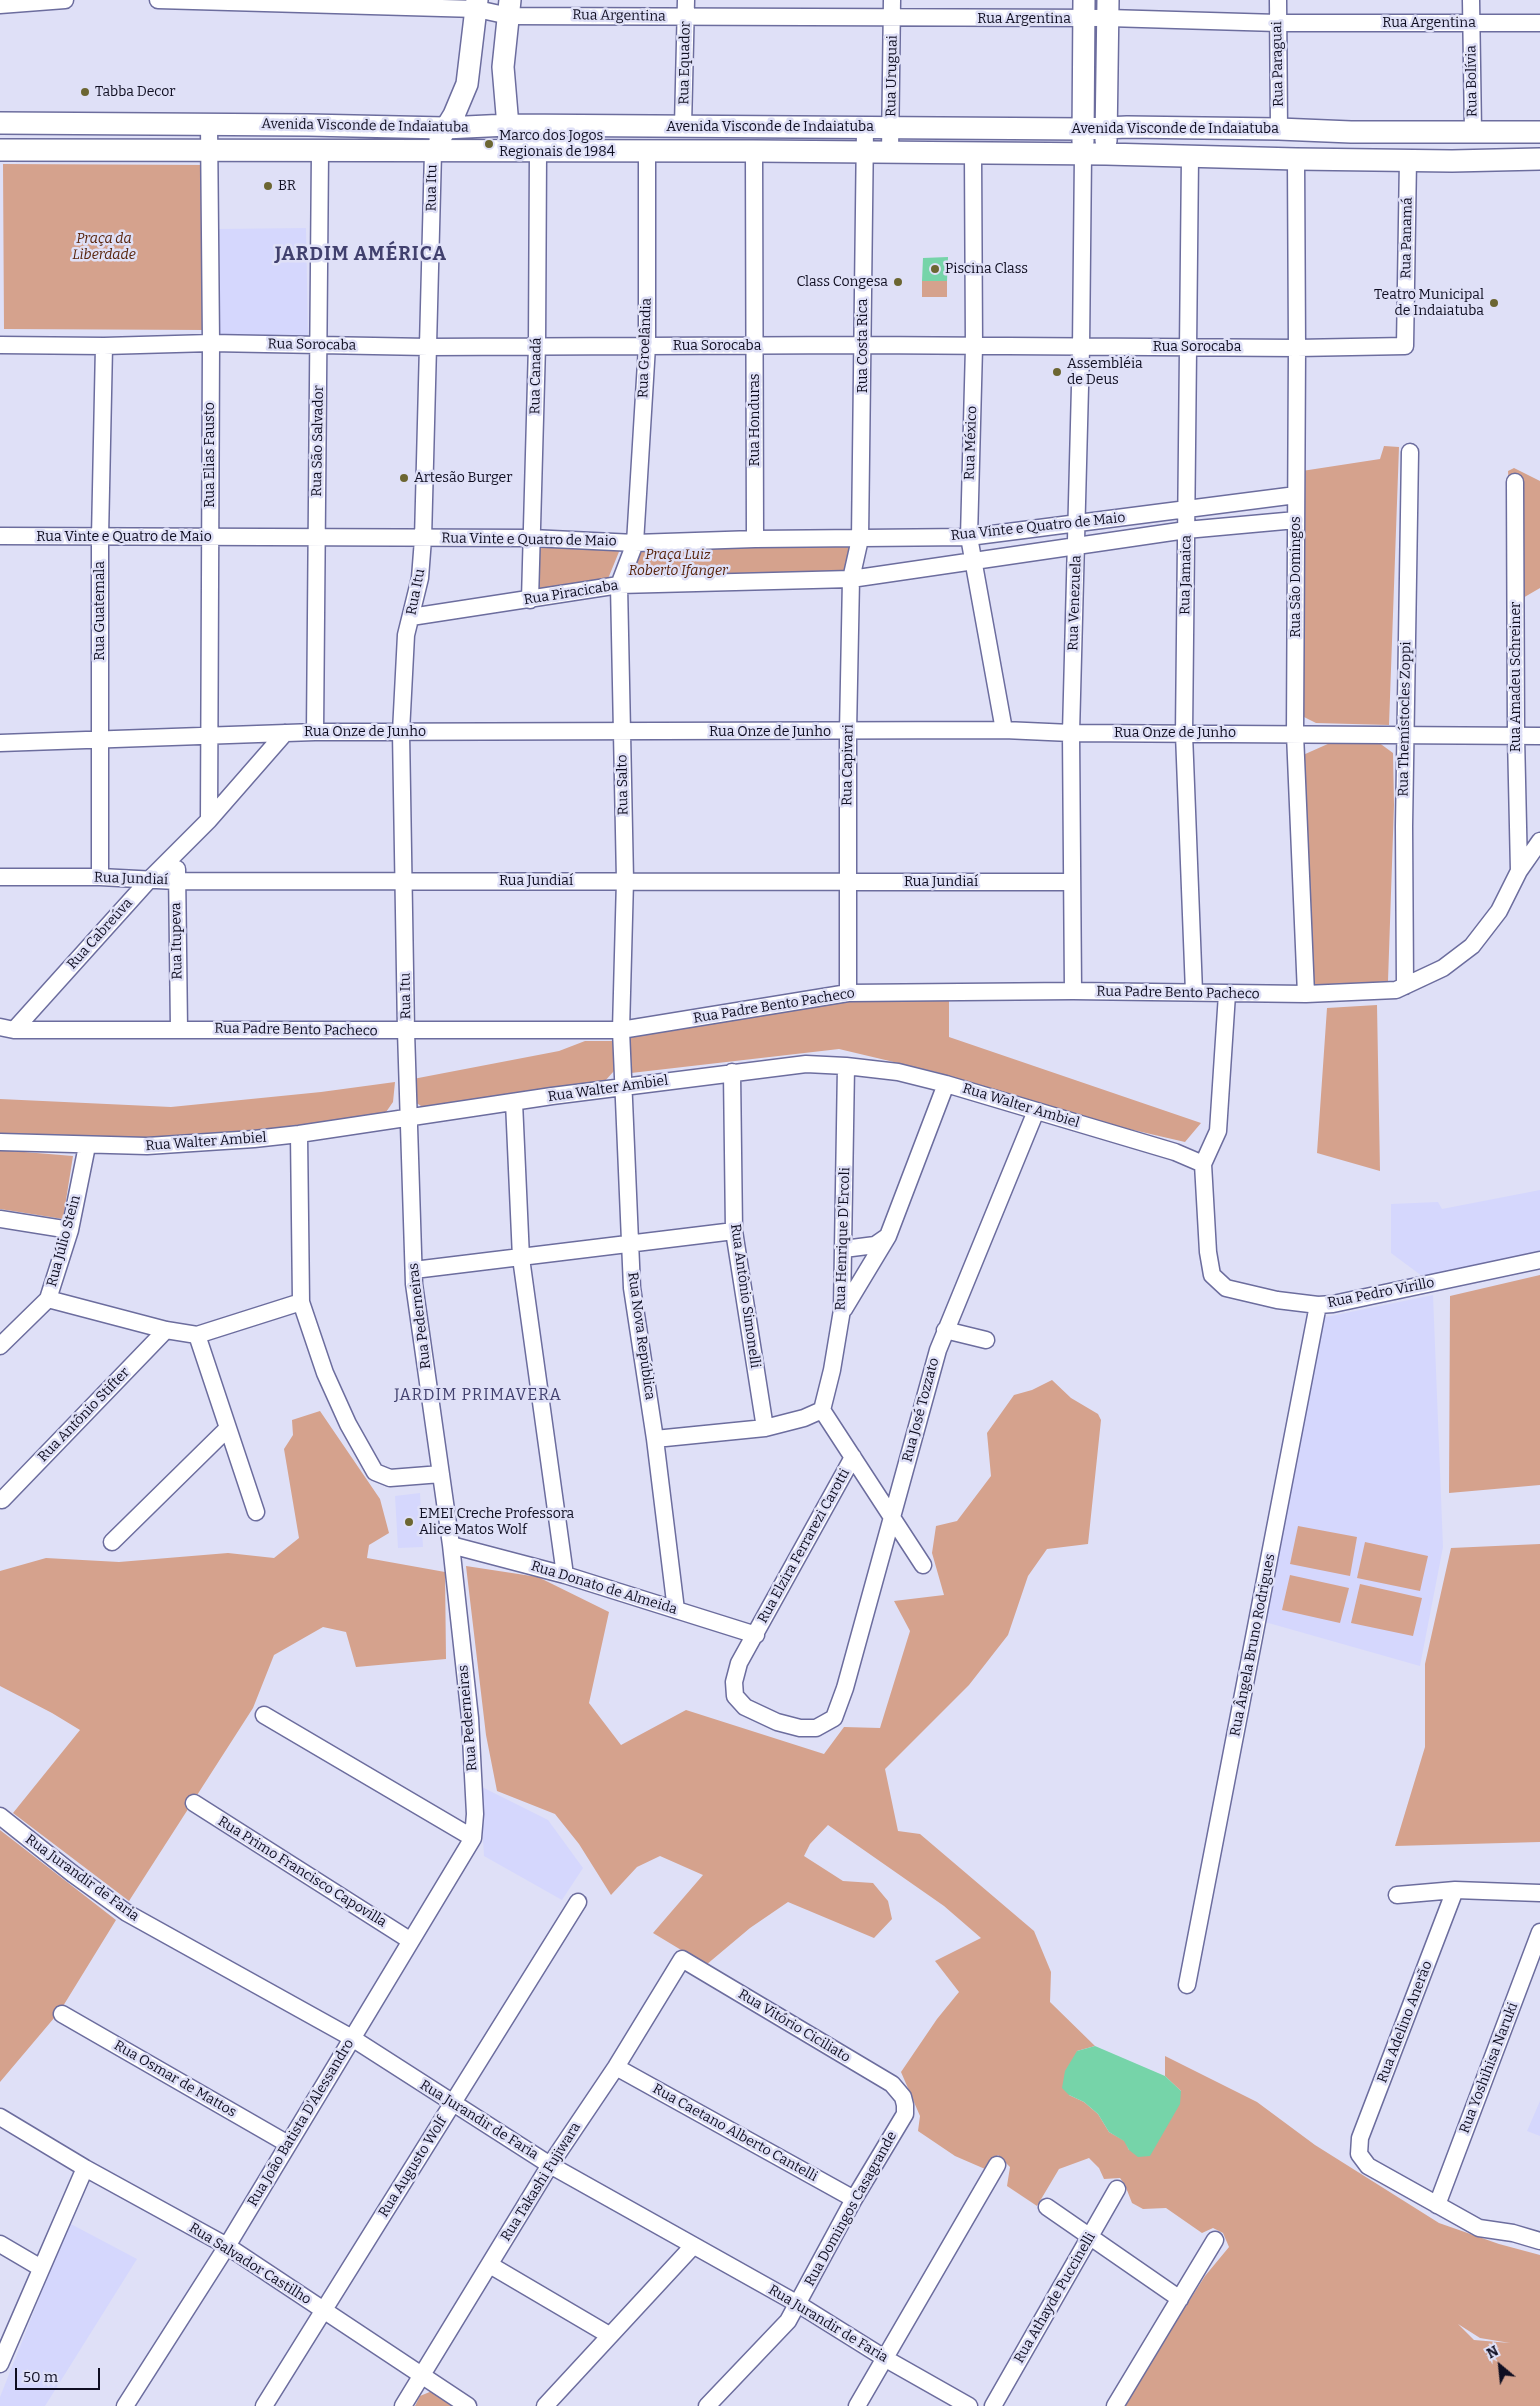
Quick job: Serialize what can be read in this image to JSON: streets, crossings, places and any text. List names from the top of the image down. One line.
{"streets":{"main road":["Avenida Visconde de Indaiatuba"],"street":["Rua Argentina","Rua Equador","Rua Paraguai","Rua Uruguai","Rua Bolívia","Rua Itu","Rua Panamá","Rua Sorocaba","Rua Costa Rica","Rua Groelândia","Rua Canadá","Rua Honduras","Rua São Salvador","Rua México","Rua Elias Fausto","Rua Vinte e Quatro de Maio","Rua Jamaica","Rua São Domingos","Rua Piracicaba","Rua Venezuela","Rua Guatemala","Rua Amadeu Schreiner","Rua Themístocles Zoppi","Rua Onze de Junho","Rua Capivari","Rua Salto","Rua Jundiaí","Rua Cabreúva","Rua Itupeva","Rua Padre Bento Pacheco","Rua Walter Ambiel","Rua Henrique D'Ercoli","Rua Júlio Stein","Rua Pedro Virillo","Rua Antônio Simonelli","Rua Pederneiras","Rua Nova República","Rua José Tozzato","Rua Antônio Stifter","Rua Elzira Ferrarezi Carotti","Rua Donato de Almeida","Rua Ângela Bruno Rodrigues","Rua Primo Francisco Capovilla","Rua Jurandir de Faria","Rua Adelino Anerão","Rua Vitório Ciciliato","Rua Yoshihisa Naruki","Rua Osmar de Mattos","Rua João Batista D'Alessandro","Rua Caetano Alberto Cantelli","Rua Augusto Wolf","Rua Takashi Fujiwara","Rua Domingos Casagrande","Rua Salvador Castilho","Rua Athayde Puccinelli"]},"crossings":[["Rua Argentina","Rua Equador"],["Rua Argentina","Rua Paraguai"],["Rua Argentina","Rua Uruguai"],["Rua Argentina","Rua Bolívia"],["Rua Equador","Avenida Visconde de Indaiatuba"],["Rua Paraguai","Avenida Visconde de Indaiatuba"],["Rua Uruguai","Avenida Visconde de Indaiatuba"],["Rua Bolívia","Avenida Visconde de Indaiatuba"],["Avenida Visconde de Indaiatuba","Rua Itu"],["Avenida Visconde de Indaiatuba","Rua Panamá"],["Avenida Visconde de Indaiatuba","Rua Costa Rica"],["Avenida Visconde de Indaiatuba","Rua Groelândia"],["Avenida Visconde de Indaiatuba","Rua Canadá"],["Avenida Visconde de Indaiatuba","Rua Honduras"],["Avenida Visconde de Indaiatuba","Rua São Salvador"],["Avenida Visconde de Indaiatuba","Rua México"],["Avenida Visconde de Indaiatuba","Rua Elias Fausto"],["Avenida Visconde de Indaiatuba","Rua Jamaica"],["Avenida Visconde de Indaiatuba","Rua São Domingos"],["Avenida Visconde de Indaiatuba","Rua Venezuela"],["Rua Itu","Rua Sorocaba"],["Rua Itu","Rua Vinte e Quatro de Maio"],["Rua Itu","Rua Piracicaba"],["Rua Itu","Rua Onze de Junho"],["Rua Itu","Rua Jundiaí"],["Rua Itu","Rua Padre Bento Pacheco"],["Rua Itu","Rua Pederneiras"],["Rua Panamá","Rua Sorocaba"],["Rua Sorocaba","Rua Costa Rica"],["Rua Sorocaba","Rua Groelândia"],["Rua Sorocaba","Rua Canadá"],["Rua Sorocaba","Rua Honduras"],["Rua Sorocaba","Rua São Salvador"],["Rua Sorocaba","Rua México"],["Rua Sorocaba","Rua Elias Fausto"],["Rua Sorocaba","Rua Jamaica"],["Rua Sorocaba","Rua São Domingos"],["Rua Sorocaba","Rua Venezuela"],["Rua Sorocaba","Rua Guatemala"],["Rua Costa Rica","Rua Vinte e Quatro de Maio"],["Rua Costa Rica","Rua Capivari"],["Rua Groelândia","Rua Vinte e Quatro de Maio"],["Rua Groelândia","Rua Salto"],["Rua Canadá","Rua Vinte e Quatro de Maio"],["Rua Canadá","Rua Piracicaba"],["Rua Honduras","Rua Vinte e Quatro de Maio"],["Rua São Salvador","Rua Vinte e Quatro de Maio"],["Rua São Salvador","Rua Onze de Junho"],["Rua México","Rua Vinte e Quatro de Maio"],["Rua México","Rua Onze de Junho"],["Rua Elias Fausto","Rua Vinte e Quatro de Maio"],["Rua Elias Fausto","Rua Onze de Junho"],["Rua Elias Fausto","Rua Cabreúva"],["Rua Vinte e Quatro de Maio","Rua Jamaica"],["Rua Vinte e Quatro de Maio","Rua São Domingos"],["Rua Vinte e Quatro de Maio","Rua Piracicaba"],["Rua Vinte e Quatro de Maio","Rua Venezuela"],["Rua Vinte e Quatro de Maio","Rua Guatemala"],["Rua Vinte e Quatro de Maio","Rua Capivari"],["Rua Vinte e Quatro de Maio","Rua Salto"],["Rua Jamaica","Rua Onze de Junho"],["Rua Jamaica","Rua Padre Bento Pacheco"],["Rua São Domingos","Rua Onze de Junho"],["Rua São Domingos","Rua Padre Bento Pacheco"],["Rua Piracicaba","Rua Capivari"],["Rua Piracicaba","Rua Salto"],["Rua Venezuela","Rua Onze de Junho"],["Rua Venezuela","Rua Jundiaí"],["Rua Venezuela","Rua Padre Bento Pacheco"],["Rua Guatemala","Rua Onze de Junho"],["Rua Guatemala","Rua Jundiaí"],["Rua Amadeu Schreiner","Rua Onze de Junho"],["Rua Amadeu Schreiner","Rua Padre Bento Pacheco"],["Rua Themístocles Zoppi","Rua Onze de Junho"],["Rua Themístocles Zoppi","Rua Padre Bento Pacheco"],["Rua Onze de Junho","Rua Capivari"],["Rua Onze de Junho","Rua Salto"],["Rua Onze de Junho","Rua Cabreúva"],["Rua Capivari","Rua Jundiaí"],["Rua Capivari","Rua Padre Bento Pacheco"],["Rua Salto","Rua Jundiaí"],["Rua Salto","Rua Padre Bento Pacheco"],["Rua Salto","Rua Nova República"],["Rua Jundiaí","Rua Cabreúva"],["Rua Jundiaí","Rua Itupeva"],["Rua Cabreúva","Rua Itupeva"],["Rua Cabreúva","Rua Padre Bento Pacheco"],["Rua Itupeva","Rua Padre Bento Pacheco"],["Rua Padre Bento Pacheco","Rua Pedro Virillo"],["Rua Padre Bento Pacheco","Rua Pederneiras"],["Rua Padre Bento Pacheco","Rua Nova República"],["Rua Walter Ambiel","Rua Henrique D'Ercoli"],["Rua Walter Ambiel","Rua Júlio Stein"],["Rua Walter Ambiel","Rua Pedro Virillo"],["Rua Walter Ambiel","Rua Antônio Simonelli"],["Rua Walter Ambiel","Rua Pederneiras"],["Rua Walter Ambiel","Rua Nova República"],["Rua Walter Ambiel","Rua José Tozzato"],["Rua Pedro Virillo","Rua Ângela Bruno Rodrigues"],["Rua Pederneiras","Rua Donato de Almeida"],["Rua Pederneiras","Rua João Batista D'Alessandro"],["Rua Nova República","Rua Donato de Almeida"],["Rua José Tozzato","Rua Elzira Ferrarezi Carotti"],["Rua Elzira Ferrarezi Carotti","Rua Donato de Almeida"],["Rua Primo Francisco Capovilla","Rua João Batista D'Alessandro"],["Rua Jurandir de Faria","Rua João Batista D'Alessandro"],["Rua Jurandir de Faria","Rua Augusto Wolf"],["Rua Jurandir de Faria","Rua Takashi Fujiwara"],["Rua Jurandir de Faria","Rua Domingos Casagrande"],["Rua Adelino Anerão","Rua Yoshihisa Naruki"],["Rua Vitório Ciciliato","Rua Takashi Fujiwara"],["Rua Vitório Ciciliato","Rua Domingos Casagrande"],["Rua Osmar de Mattos","Rua João Batista D'Alessandro"],["Rua João Batista D'Alessandro","Rua Salvador Castilho"],["Rua Caetano Alberto Cantelli","Rua Takashi Fujiwara"],["Rua Caetano Alberto Cantelli","Rua Domingos Casagrande"],["Rua Augusto Wolf","Rua Salvador Castilho"],["Rua Takashi Fujiwara","Rua Salvador Castilho"]],"districts":["JARDIM AMÉRICA","JARDIM PRIMAVERA"],"parks":["Praça da Liberdade","Praça Luiz Roberto Ifanger"],"places":["Tabba Decor","Marco dos Jogos Regionais de 1984","BR","Piscina Class","Class Congesa","Teatro Municipal de Indaiatuba","Assembléia de Deus","Artesão Burger","EMEI Creche Professora Alice Matos Wolf"],"scale_bar":"50 m","north":"top left"}
